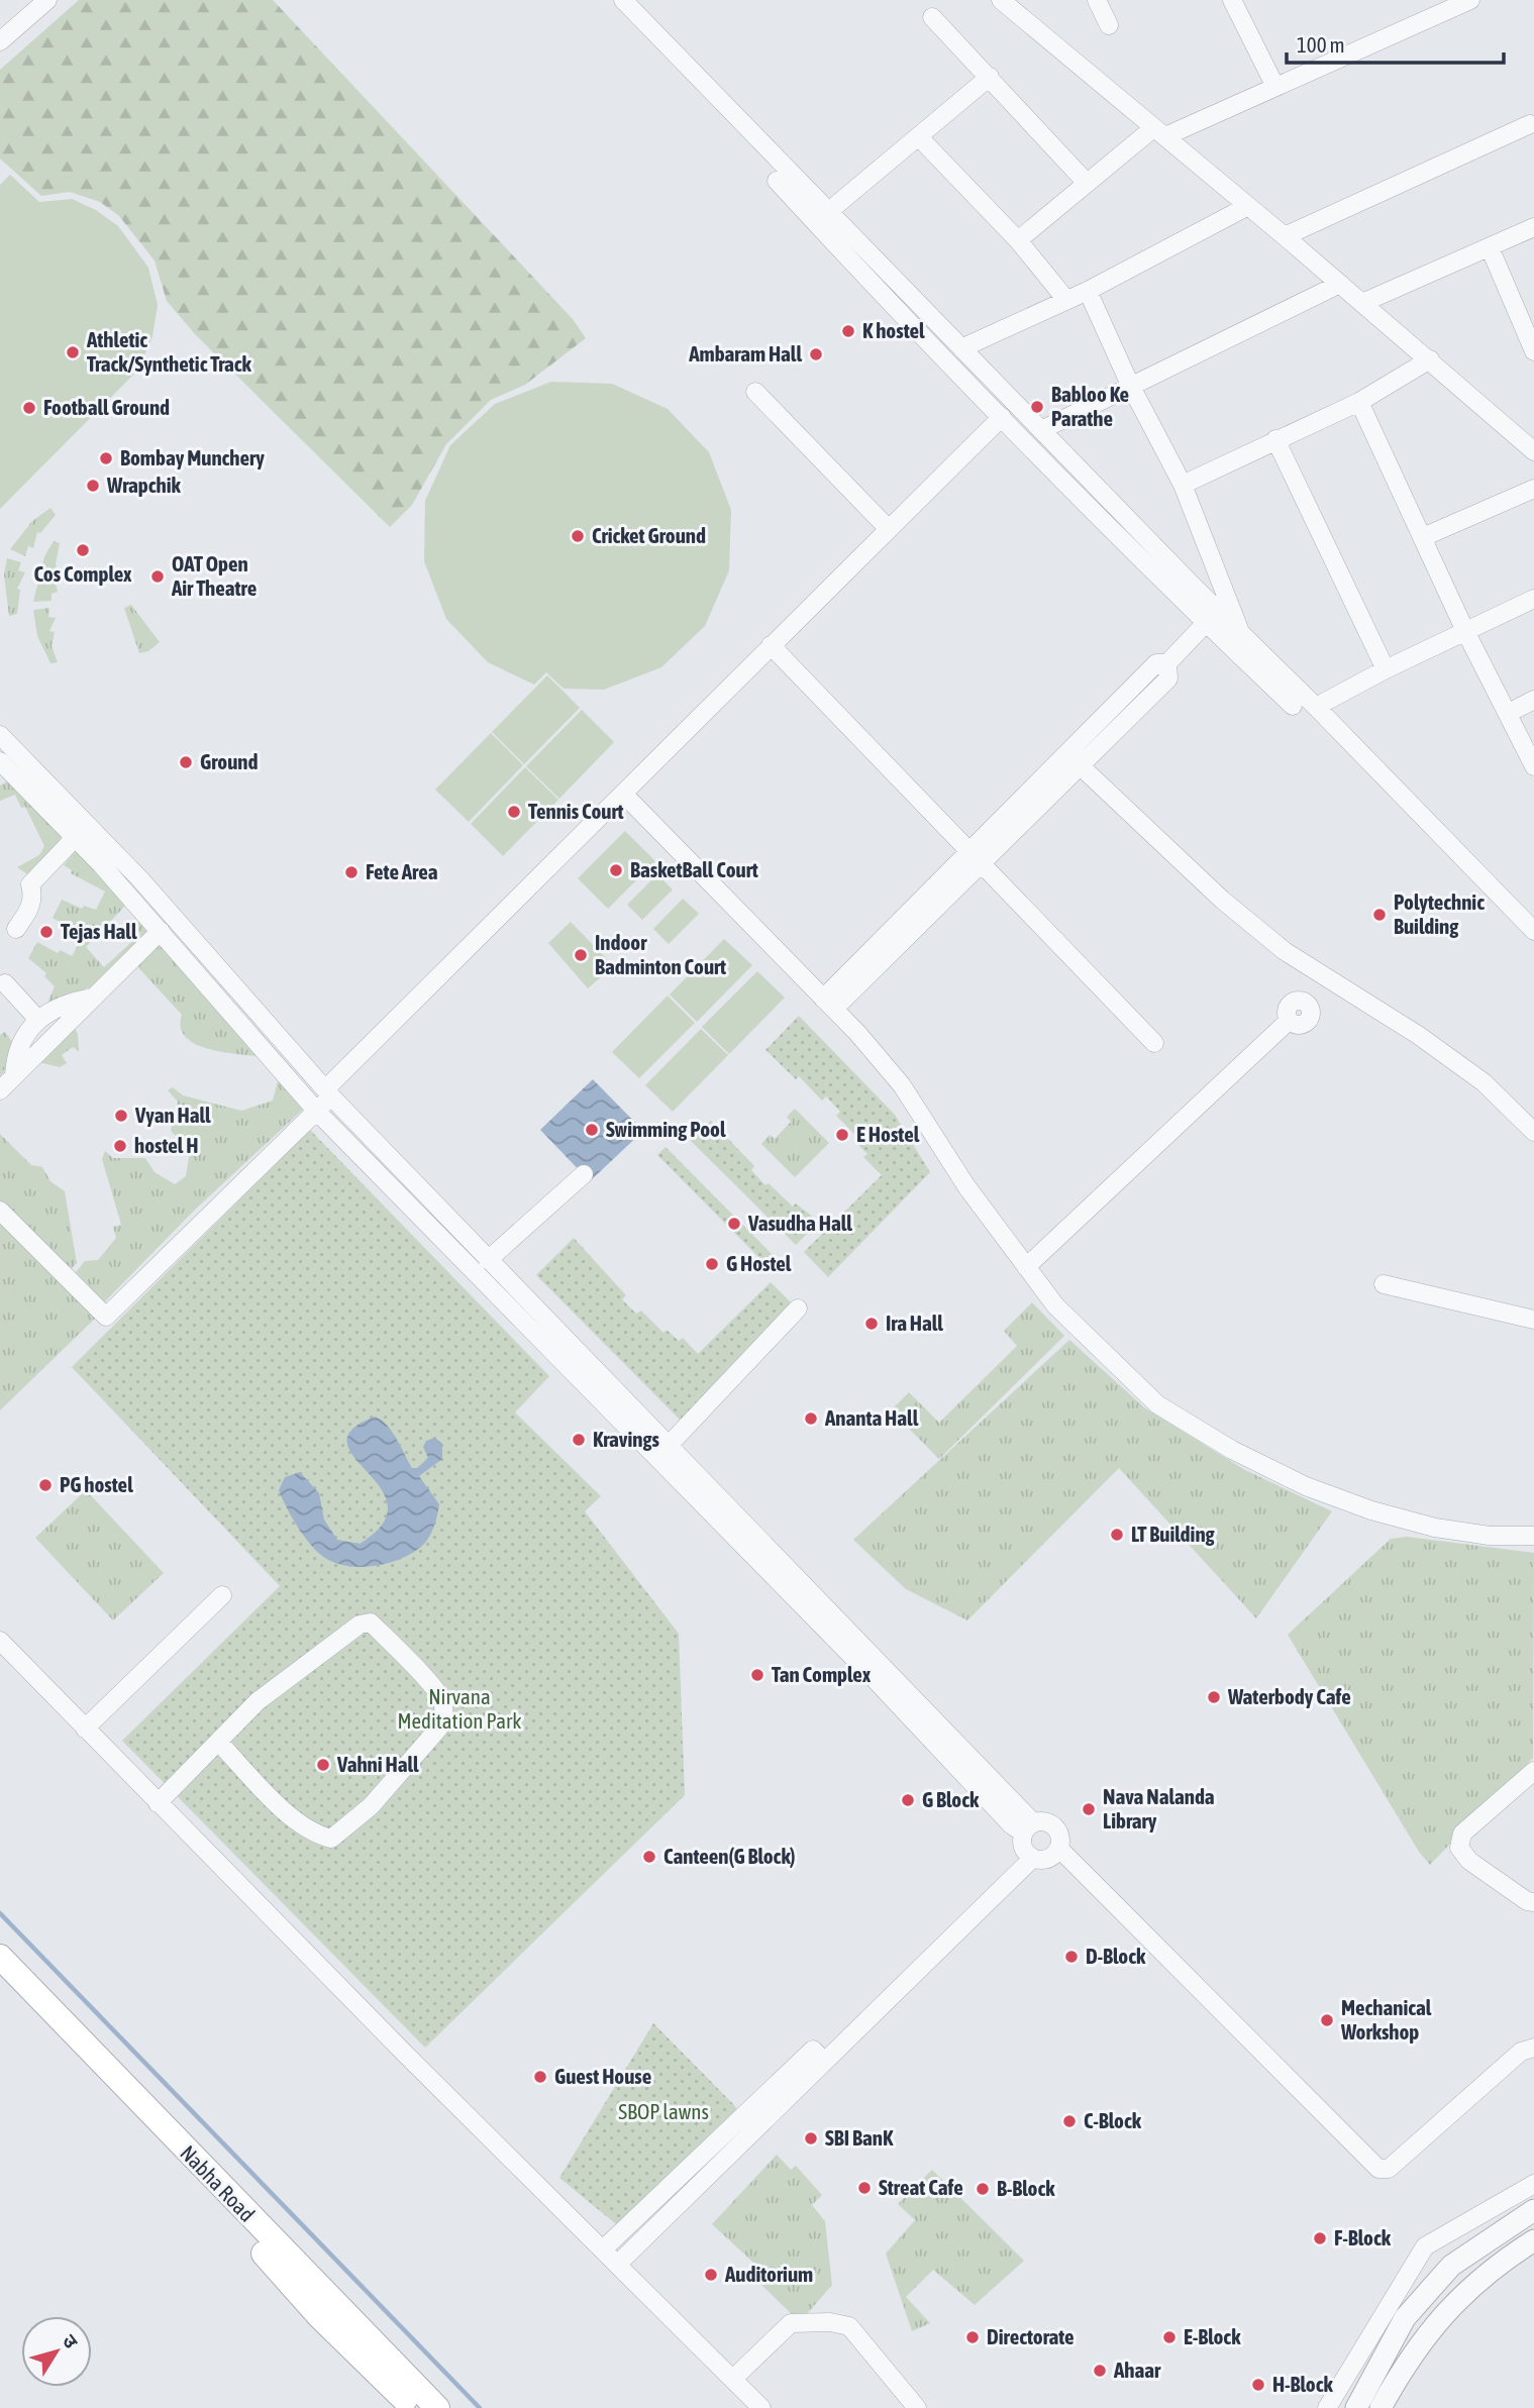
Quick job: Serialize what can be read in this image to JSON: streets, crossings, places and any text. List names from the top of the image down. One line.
{"streets":{"main road":["Nabha Road"]},"parks":["Nirvana Meditation Park","SBOP lawns"],"places":["K hostel","Athletic Track/Synthetic Track","Ambaram Hall","Babloo Ke Parathe","Football Ground","Bombay Munchery","Wrapchik","Cricket Ground","Cos Complex","OAT Open Air Theatre","Ground","Tennis Court","BasketBall Court","Fete Area","Polytechnic Building","Tejas Hall","Indoor Badminton Court","Vyan Hall","Swimming Pool","E Hostel","hostel H","Vasudha Hall","G Hostel","Ira Hall","Ananta Hall","Kravings","PG hostel","LT Building","Tan Complex","Waterbody Cafe","Vahni Hall","G Block","Nava Nalanda Library","Canteen(G Block)","D-Block","Mechanical Workshop","Guest House","C-Block","SBI BanK","Streat Cafe","B-Block","F-Block","Auditorium","Directorate","E-Block","Ahaar","H-Block"],"scale_bar":"100 m","north":"top right"}
